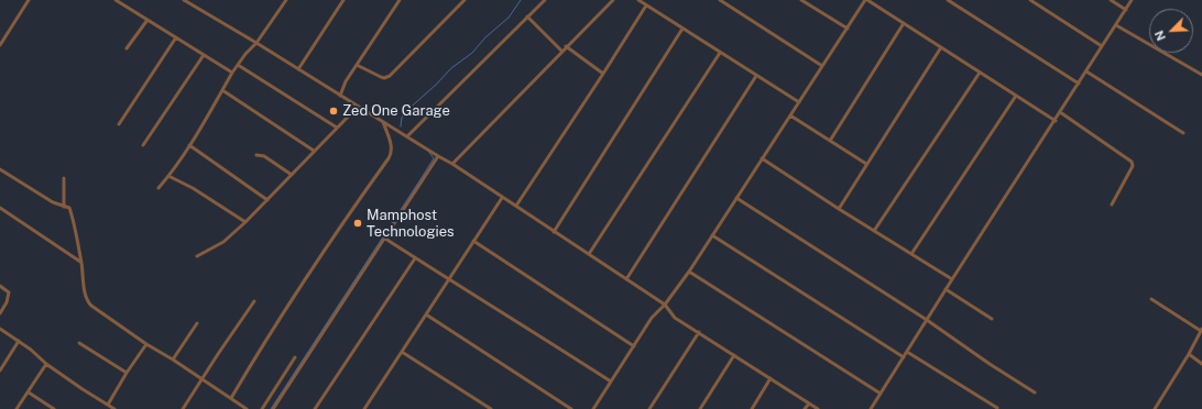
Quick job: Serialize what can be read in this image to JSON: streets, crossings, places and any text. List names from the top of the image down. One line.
{"places":["Zed One Garage","Mamphost Technologies"],"north":"bottom left"}
